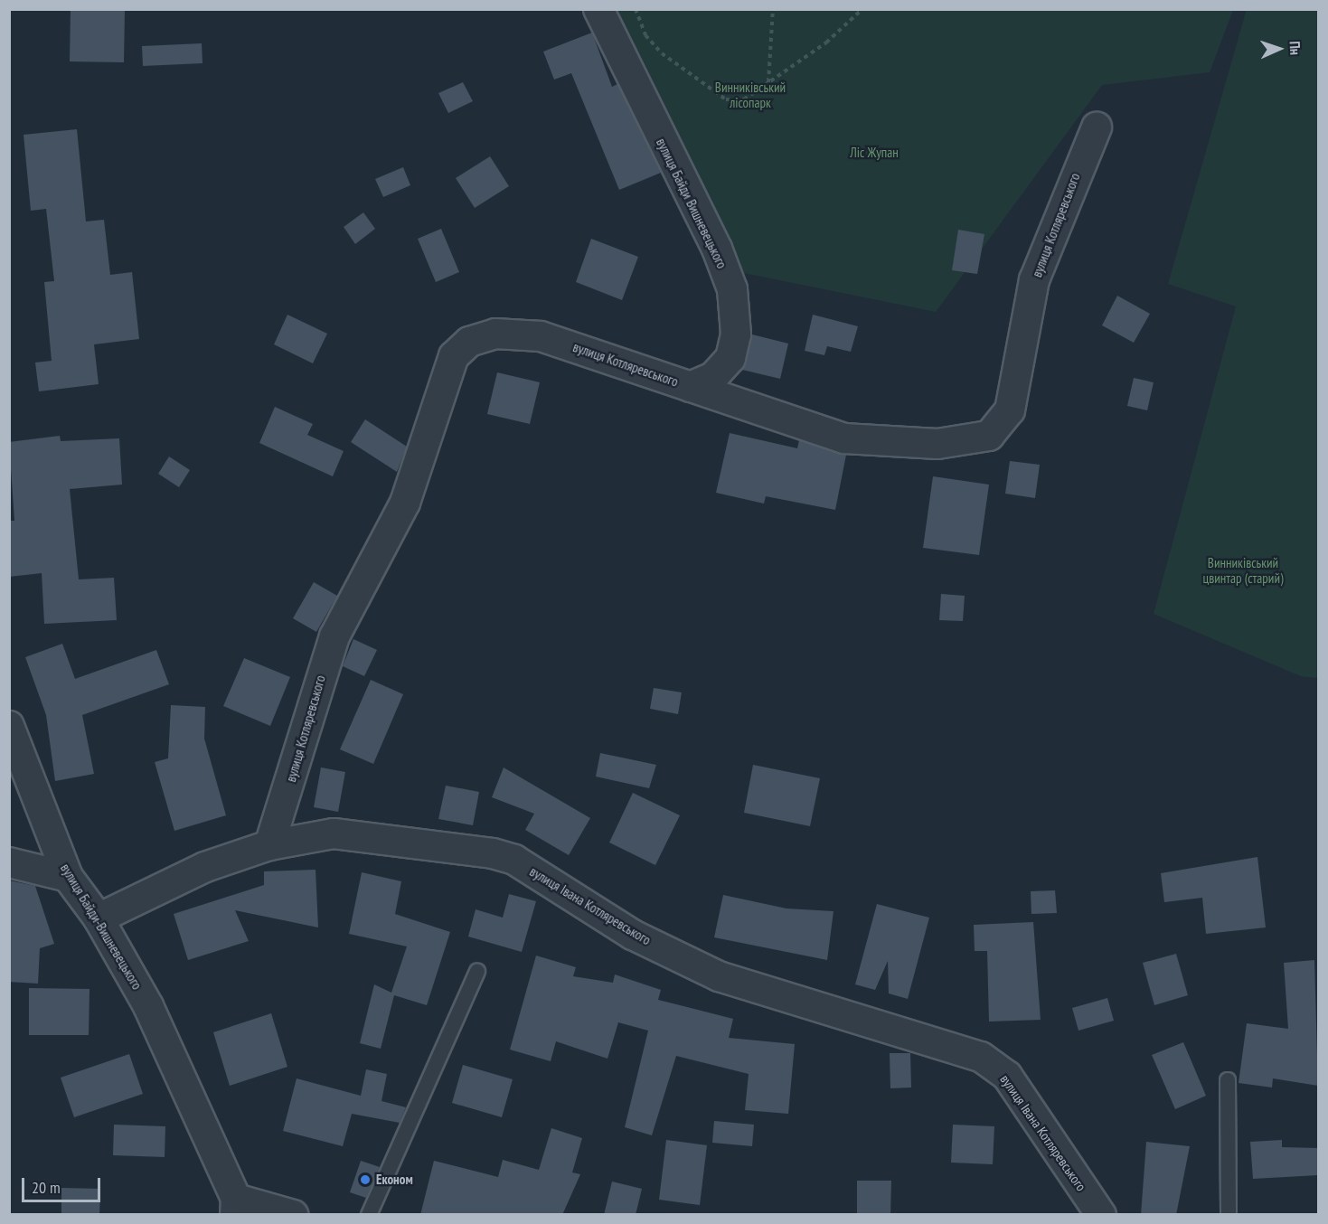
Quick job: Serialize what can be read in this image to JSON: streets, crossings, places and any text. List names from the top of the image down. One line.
{"streets":{"street":["вулиця Байди Вишневецького","вулиця Котляревського","вулиця Івана Котляревського","вулиця Байди-Вишневецького"]},"crossings":[["вулиця Байди Вишневецького","вулиця Котляревського"],["вулиця Котляревського","вулиця Івана Котляревського"],["вулиця Івана Котляревського","вулиця Байди-Вишневецького"]],"parks":["Винниківський лісопарк","Ліс Жупан","Винниківський цвинтар (старий)"],"places":["Економ"],"scale_bar":"20 m","north":"right"}
